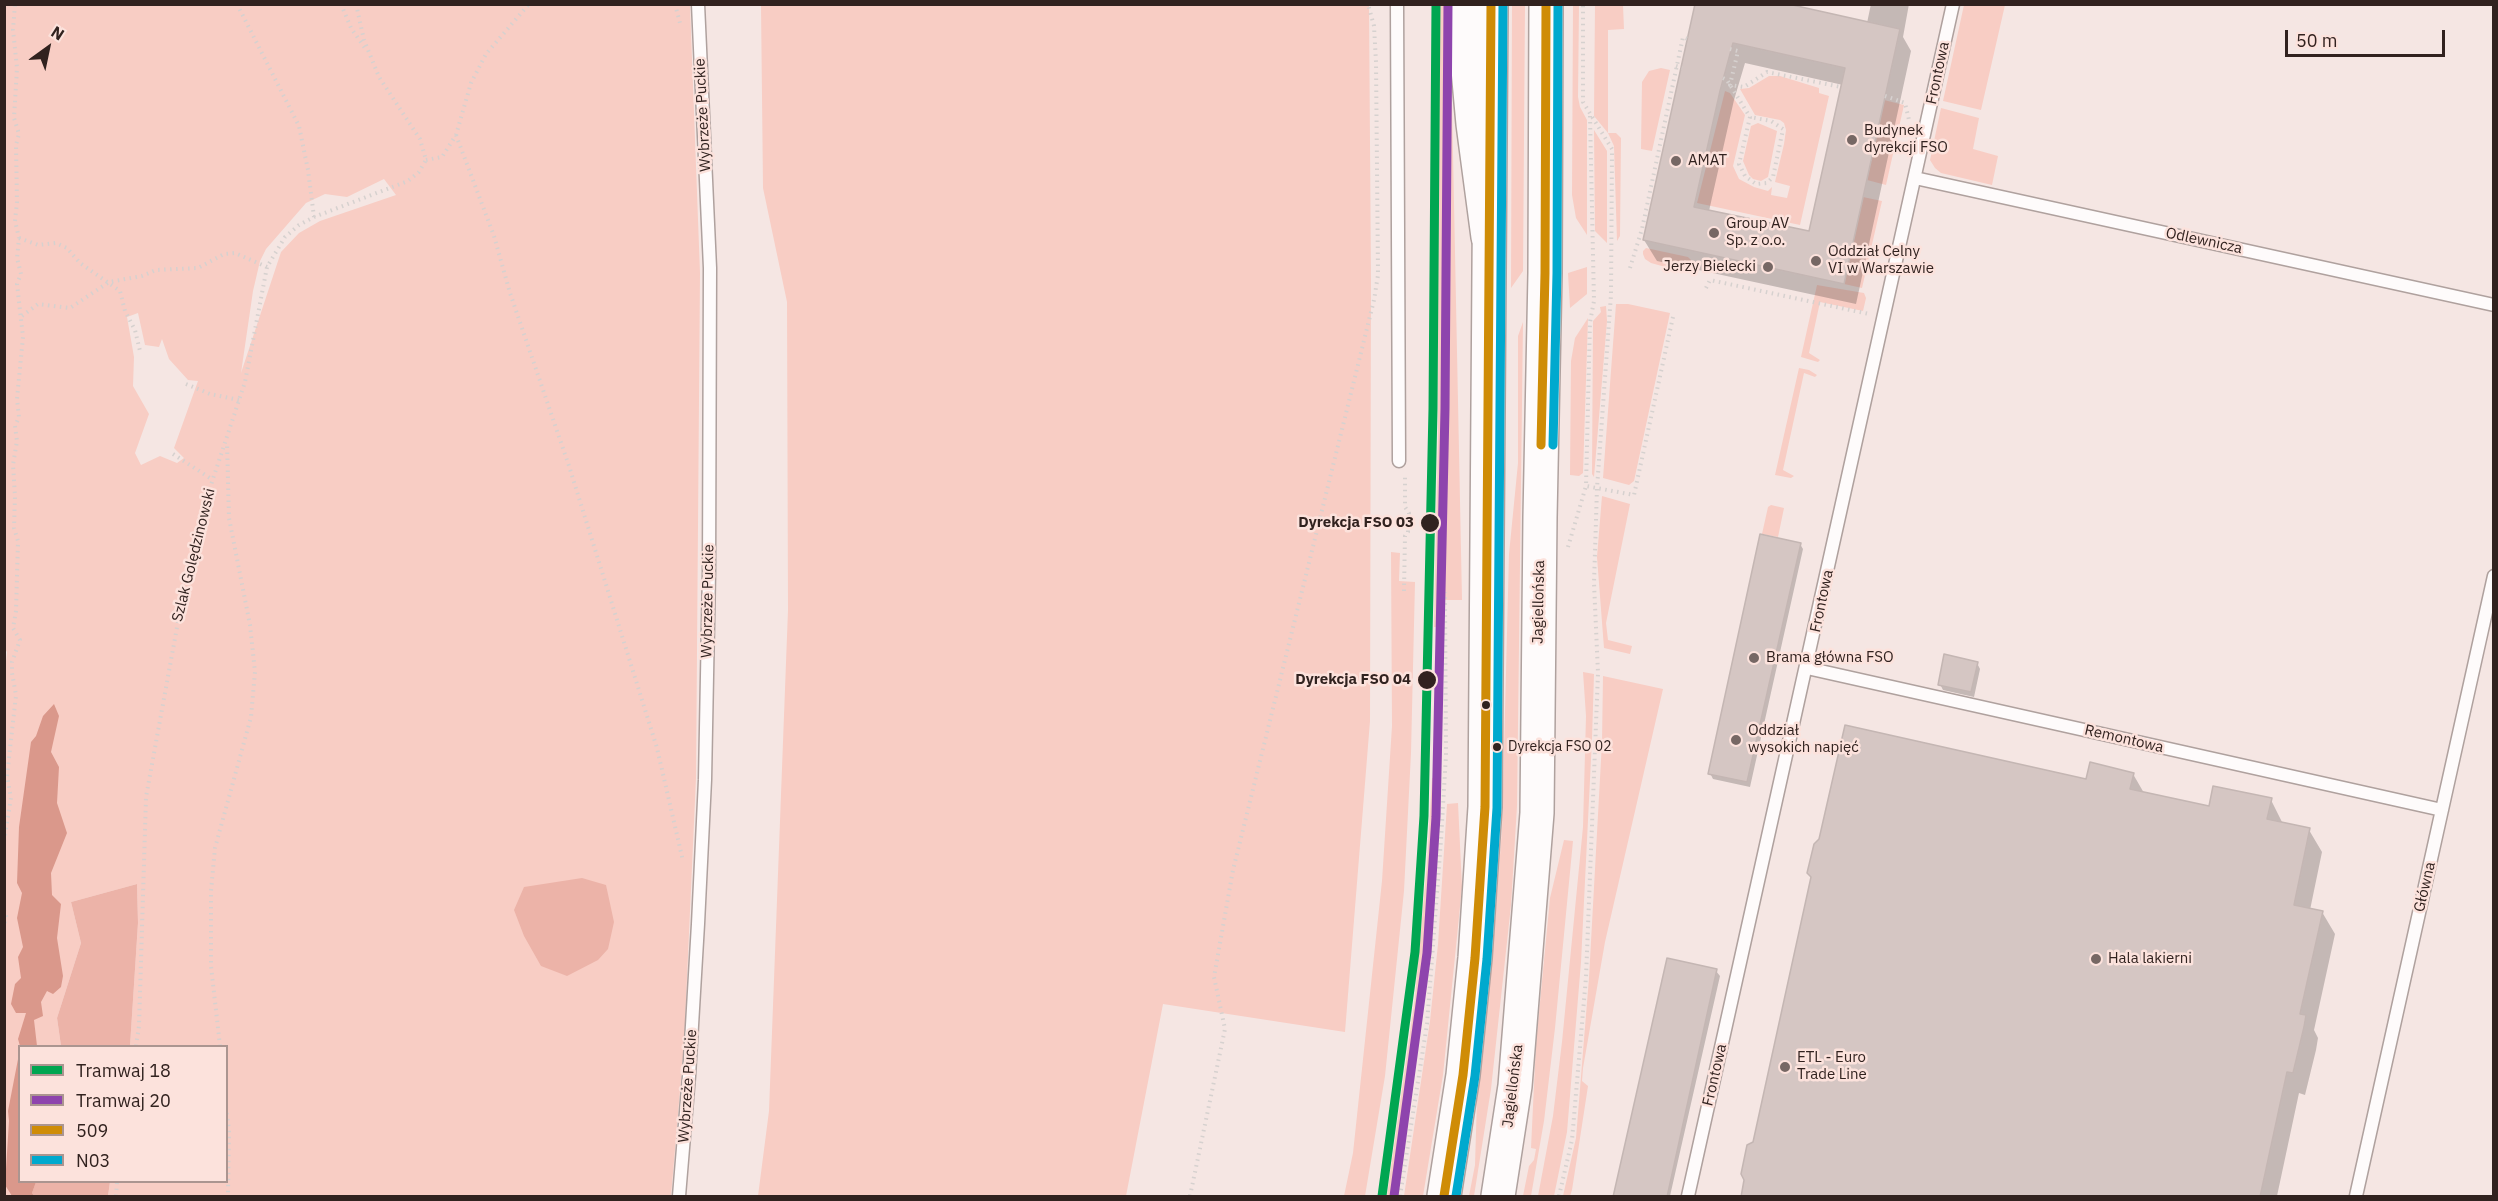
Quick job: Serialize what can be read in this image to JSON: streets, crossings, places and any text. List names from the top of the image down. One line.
{"streets":{"main road":["Jagiellońska"],"lane":["Frontowa","Wybrzeże Puckie","Odlewnicza","Remontowa","Główna"],"path":["Szlak Golędzinowski"]},"crossings":[["Frontowa","Odlewnicza"],["Frontowa","Remontowa"],["Remontowa","Główna"]],"places":["Budynek dyrekcji FSO","AMAT","Group AV Sp. z o.o.","Oddział Celny VI w Warszawie","Jerzy Bielecki","Dyrekcja FSO 03","Brama główna FSO","Dyrekcja FSO 04","Oddział wysokich napięć","Dyrekcja FSO 02","Hala lakierni","ETL - Euro Trade Line"],"lines":["tram line 18","tram line 20","transit line 509","transit line N03"],"legend":["Tramwaj 18","Tramwaj 20","509","N03"],"scale_bar":"50 m","north":"top right"}
